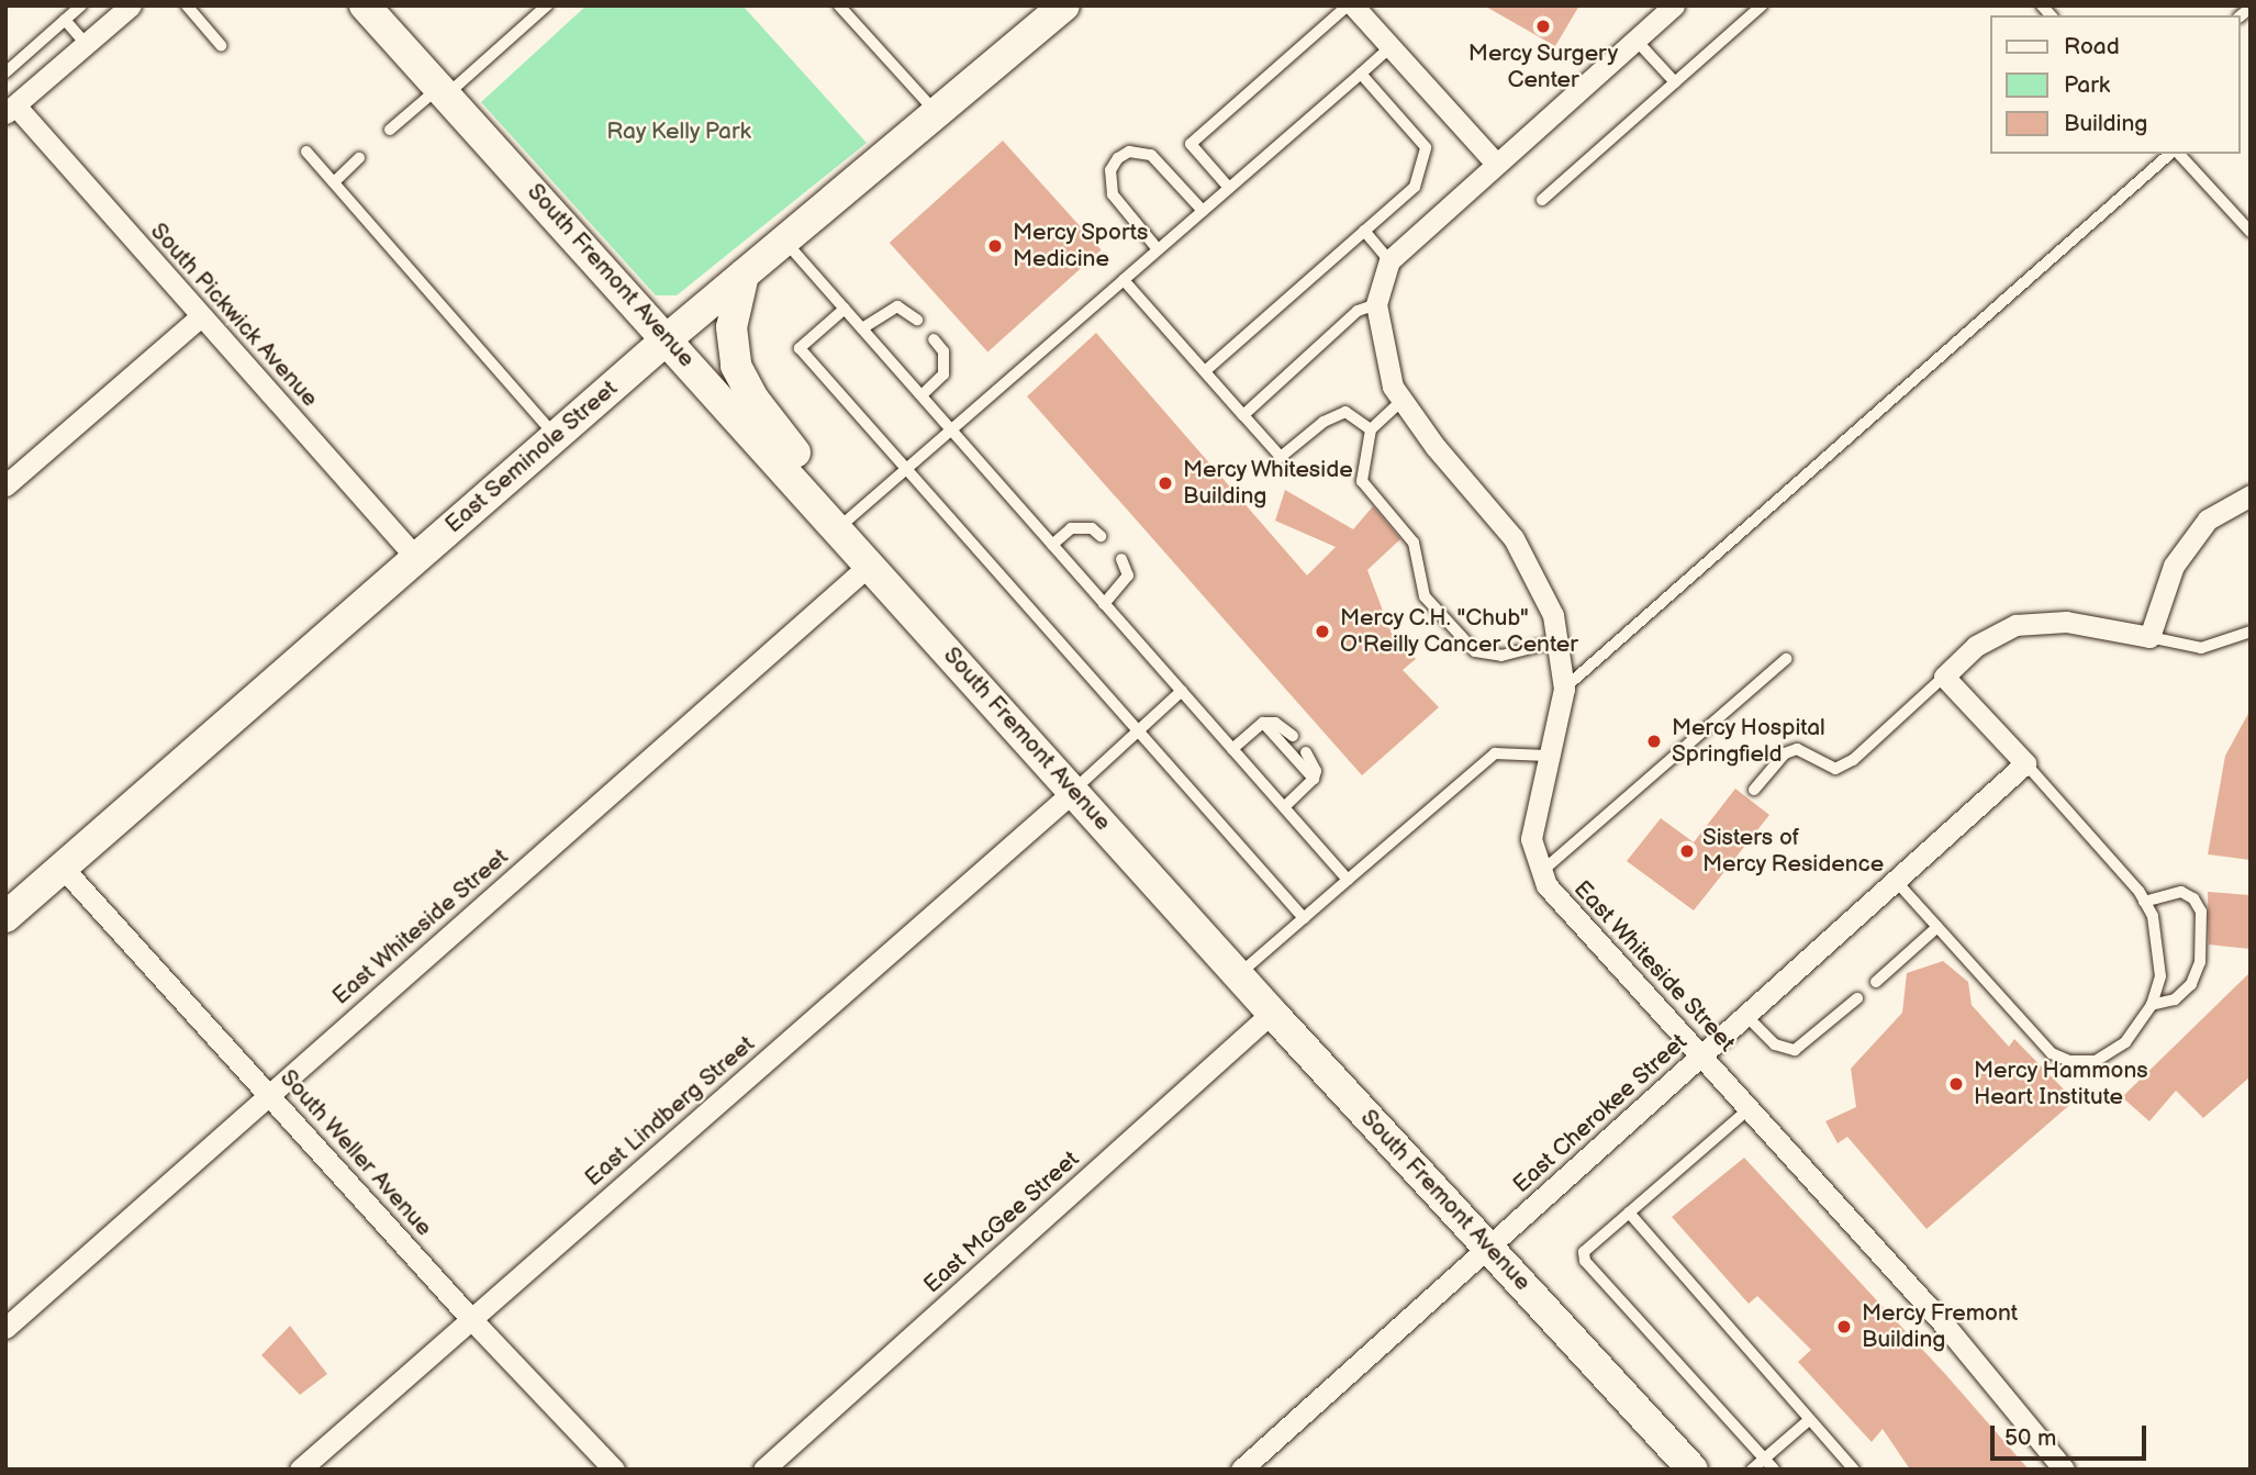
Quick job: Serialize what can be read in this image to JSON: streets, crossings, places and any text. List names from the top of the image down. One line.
{"streets":{"main road":["South Fremont Avenue","East Seminole Street"],"street":["South Pickwick Avenue","East Whiteside Street","East Lindberg Street","East Cherokee Street","South Weller Avenue","East McGee Street"]},"crossings":[["South Fremont Avenue","East Seminole Street"],["South Fremont Avenue","East Whiteside Street"],["South Fremont Avenue","East Lindberg Street"],["South Fremont Avenue","East Cherokee Street"],["South Fremont Avenue","East McGee Street"],["South Pickwick Avenue","East Seminole Street"],["East Seminole Street","South Weller Avenue"],["East Whiteside Street","East Cherokee Street"],["East Whiteside Street","South Weller Avenue"],["East Lindberg Street","South Weller Avenue"]],"parks":["Ray Kelly Park"],"places":["Mercy Surgery Center","Mercy Sports Medicine","Mercy Whiteside Building","Mercy C.H. \"Chub\" O'Reilly Cancer Center","Mercy Hospital Springfield","Sisters of Mercy Residence","Mercy Hammons Heart Institute","Mercy Fremont Building"],"legend":["Road","Park","Building"],"scale_bar":"50 m"}
